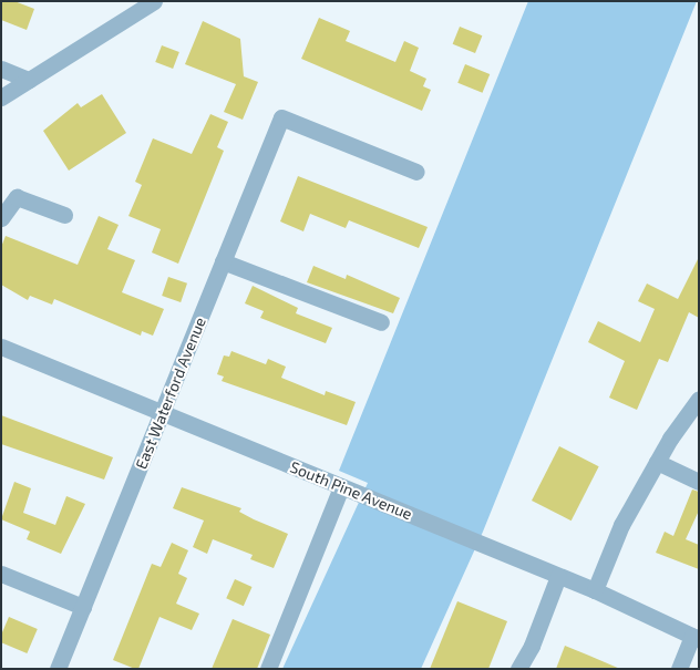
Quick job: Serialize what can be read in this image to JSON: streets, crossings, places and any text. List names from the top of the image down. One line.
{"streets":{"street":["East Waterford Avenue","South Pine Avenue"]},"crossings":[["East Waterford Avenue","South Pine Avenue"]]}
